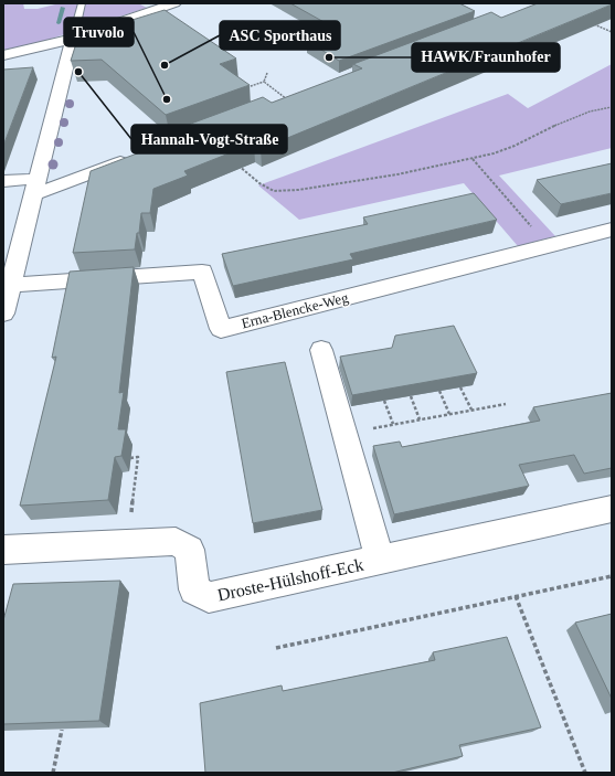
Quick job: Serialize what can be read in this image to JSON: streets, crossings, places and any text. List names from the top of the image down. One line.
{"streets":{"street":["Erna-Blencke-Weg","Droste-Hülshoff-Eck"]},"places":["HAWK/Fraunhofer","ASC Sporthaus","Hannah-Vogt-Straße","Truvolo"]}
